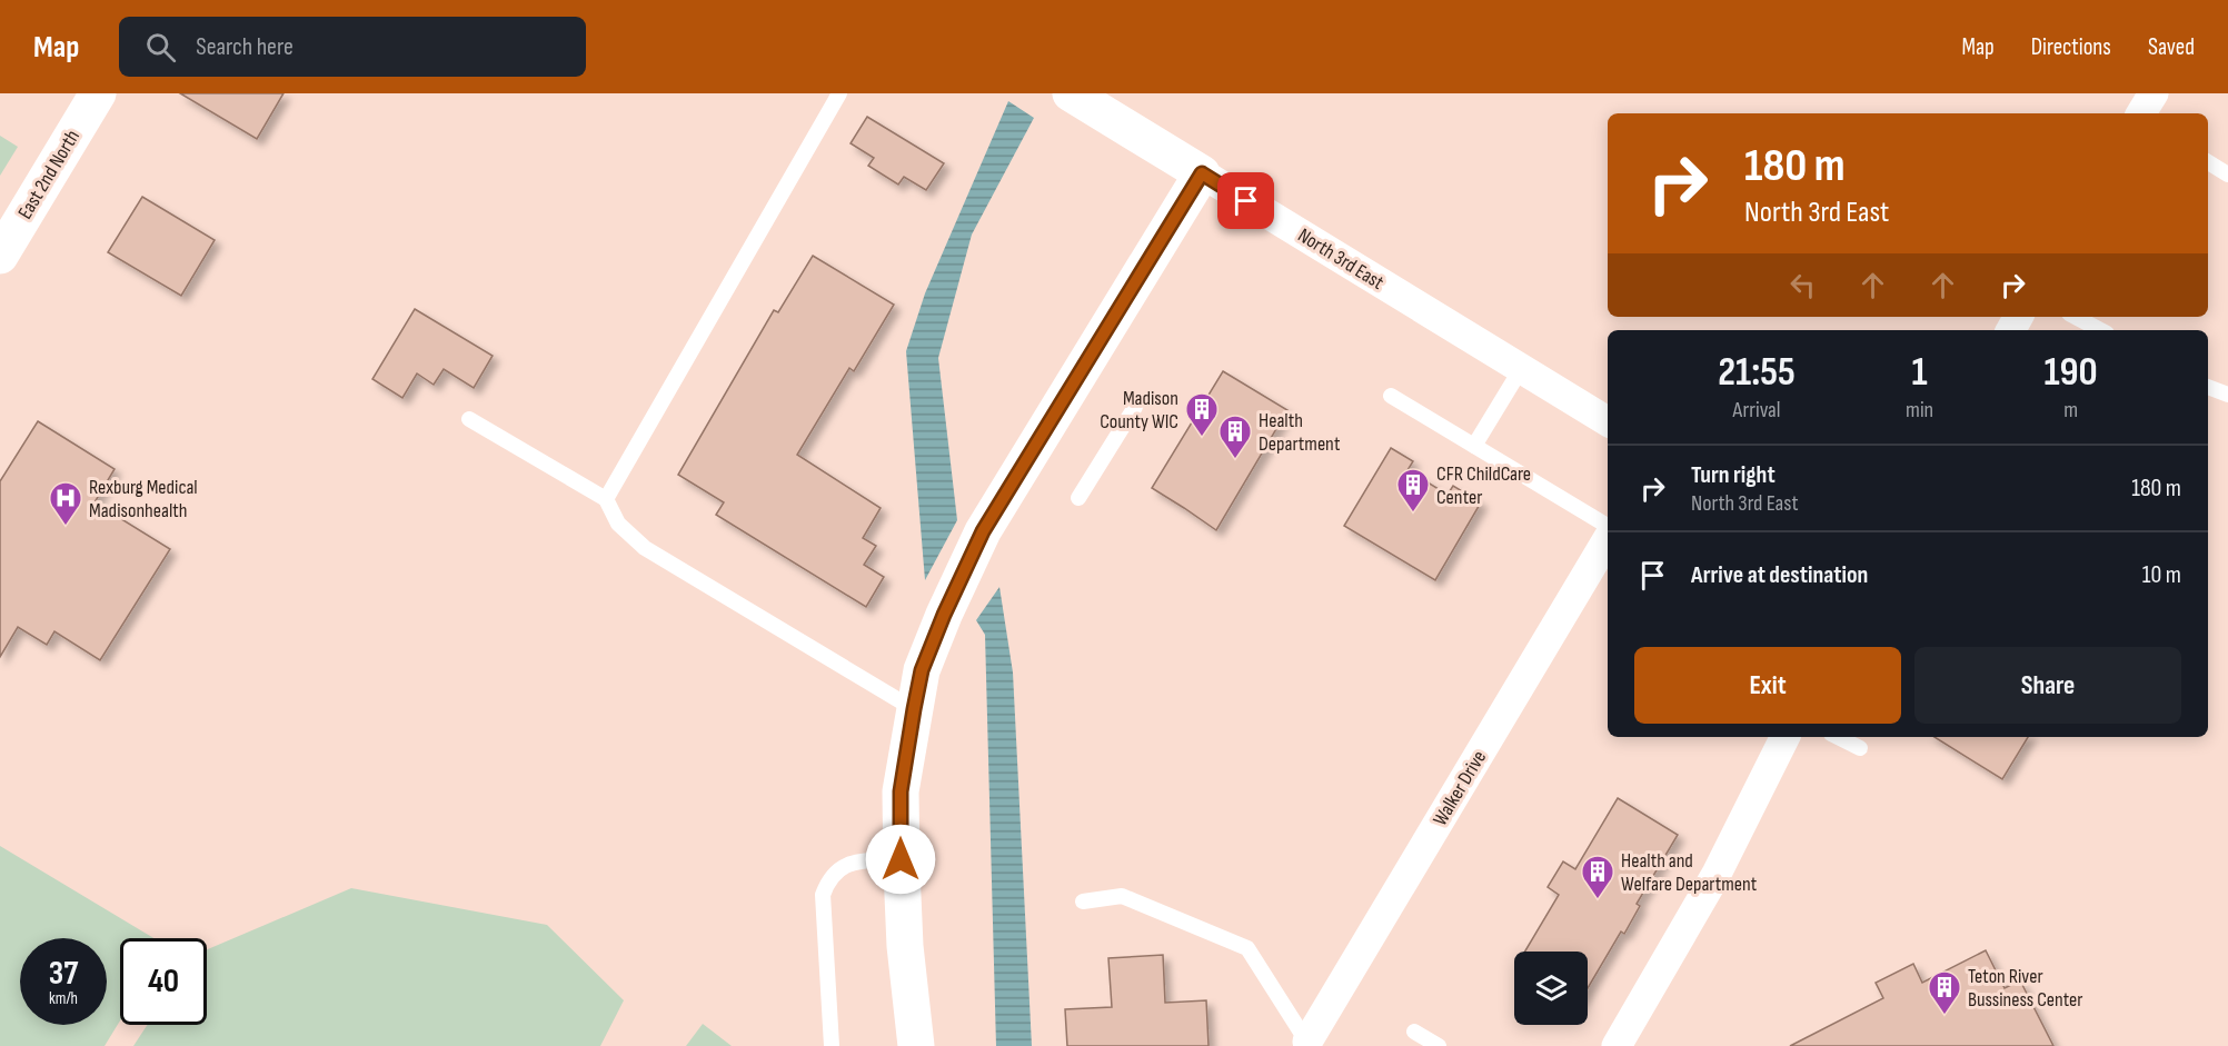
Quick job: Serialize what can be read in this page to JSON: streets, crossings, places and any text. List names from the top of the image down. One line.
{"streets":{"street":["East 2nd North","North 3rd East","Walker Drive"]},"places":{"building":["Madison County WIC","Health Department","CFR ChildCare Center","Health and Welfare Department","Teton River Bussiness Center"],"hospital":["Rexburg Medical Madisonhealth"]},"page":{"header":"Map","search":"Search here","nav":["Map","Directions","Saved"],"turn":["180 m","North 3rd East"],"eta":["21:55","Arrival","1","min","190","m"],"list":[{"name":"Turn right","note":"North 3rd East","value":"180 m"},{"name":"Arrive at destination","value":"10 m"}],"buttons":["Exit","Share"],"speed":"37 km/h","limit":"40"}}
